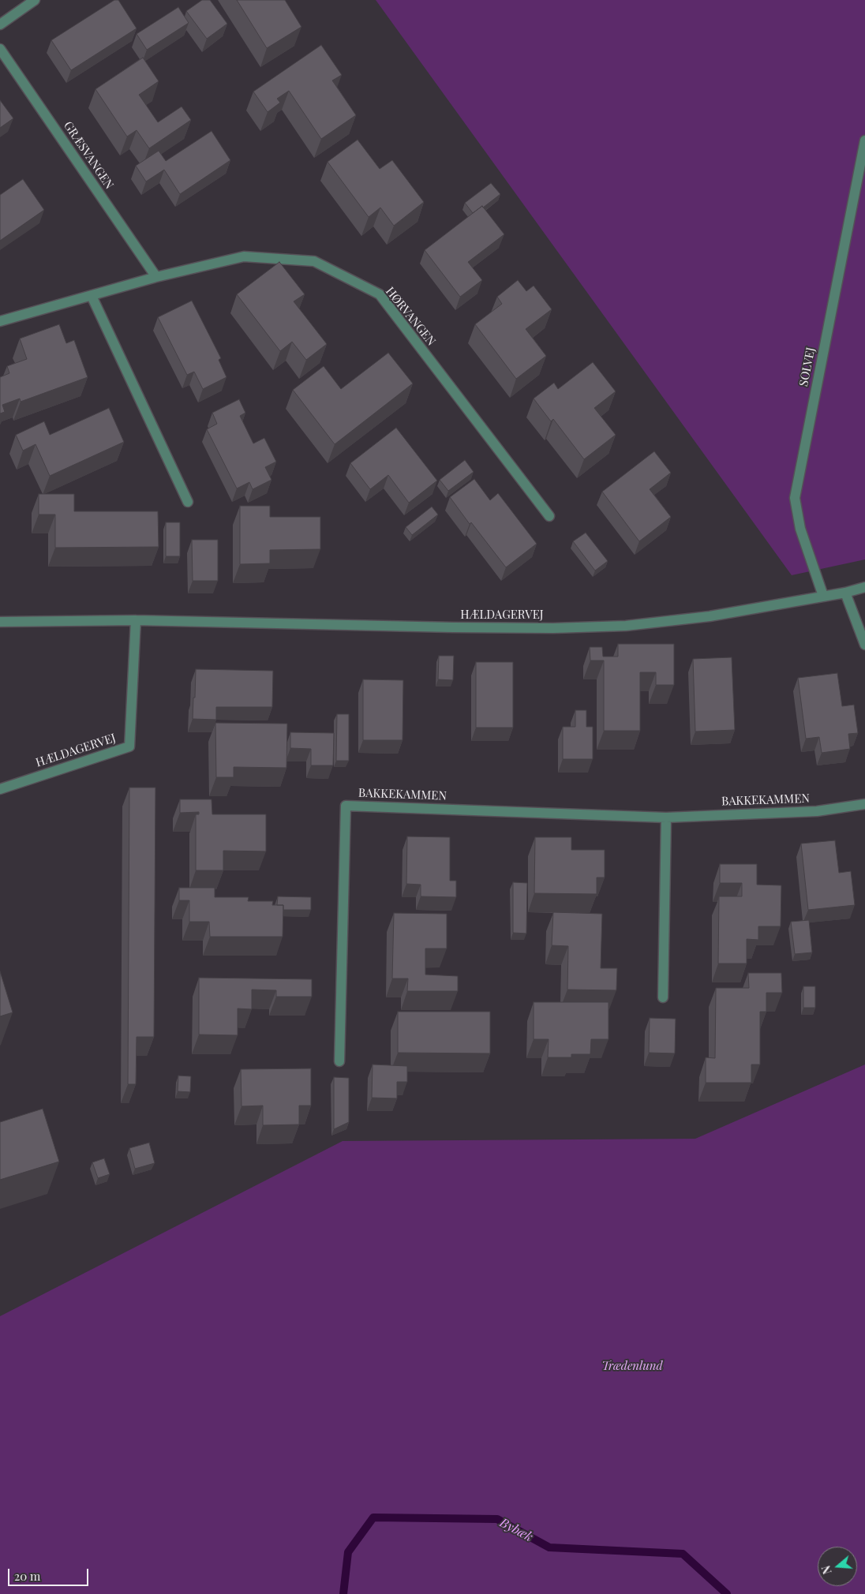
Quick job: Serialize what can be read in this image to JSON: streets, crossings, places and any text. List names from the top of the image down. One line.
{"streets":{"street":["GRÆSVANGEN","HØRVANGEN","SOLVEJ","HÆLDAGERVEJ","BAKKEKAMMEN"]},"crossings":[["GRÆSVANGEN","HØRVANGEN"],["SOLVEJ","HÆLDAGERVEJ"]],"water":["Bybæk"],"parks":["Trædenlund"],"scale_bar":"20 m","north":"left"}
